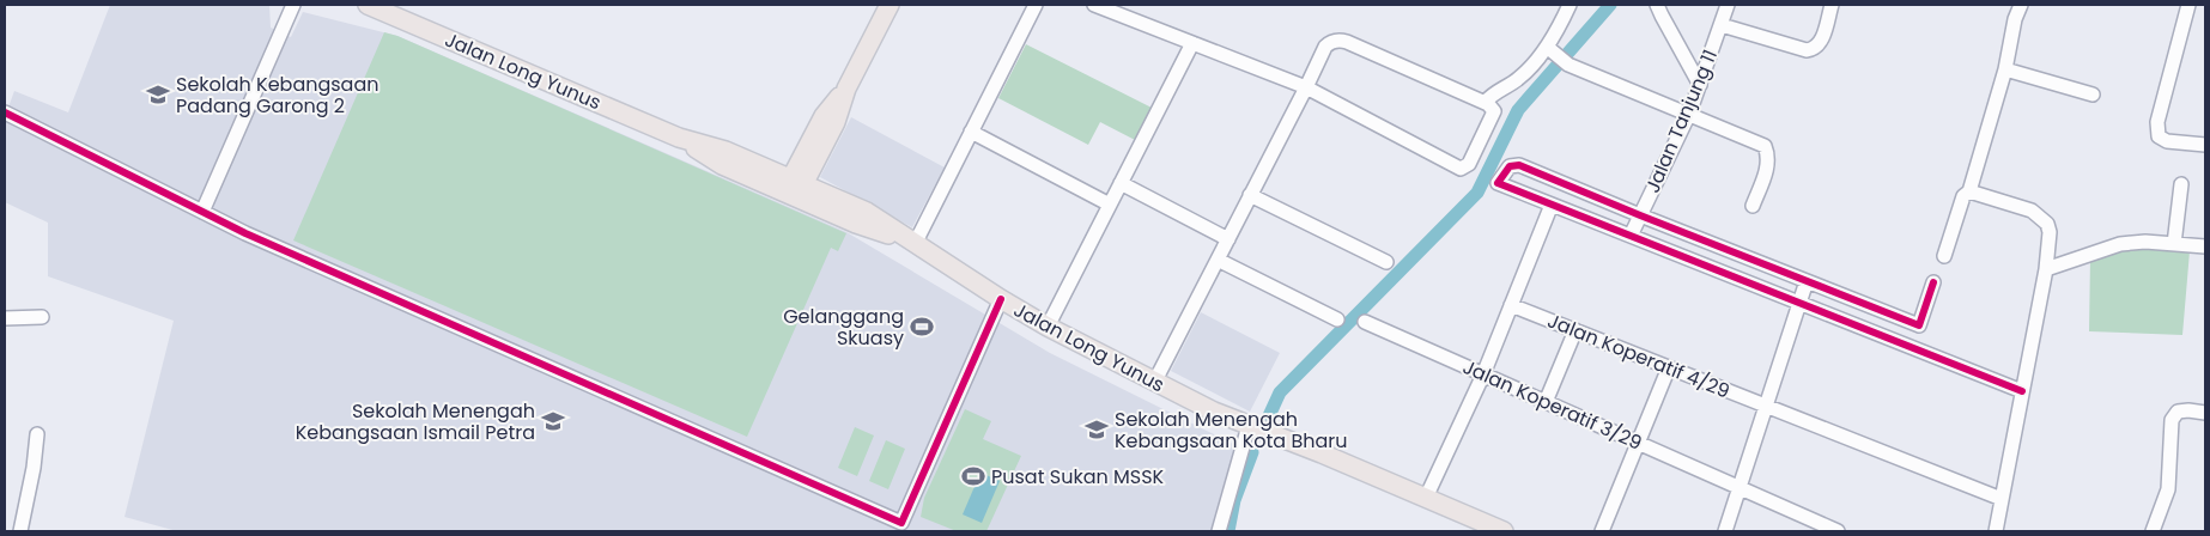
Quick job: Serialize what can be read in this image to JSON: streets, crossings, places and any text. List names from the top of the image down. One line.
{"streets":{"main road":["Jalan Long Yunus"],"street":["Jalan Tanjung 11","Jalan Koperatif 4/29","Jalan Koperatif 3/29"]},"places":{"school or university":["Sekolah Kebangsaan Padang Garong 2","Sekolah Menengah Kebangsaan Ismail Petra","Sekolah Menengah Kebangsaan Kota Bharu"],"sports":["Gelanggang Skuasy","Pusat Sukan MSSK"]}}
